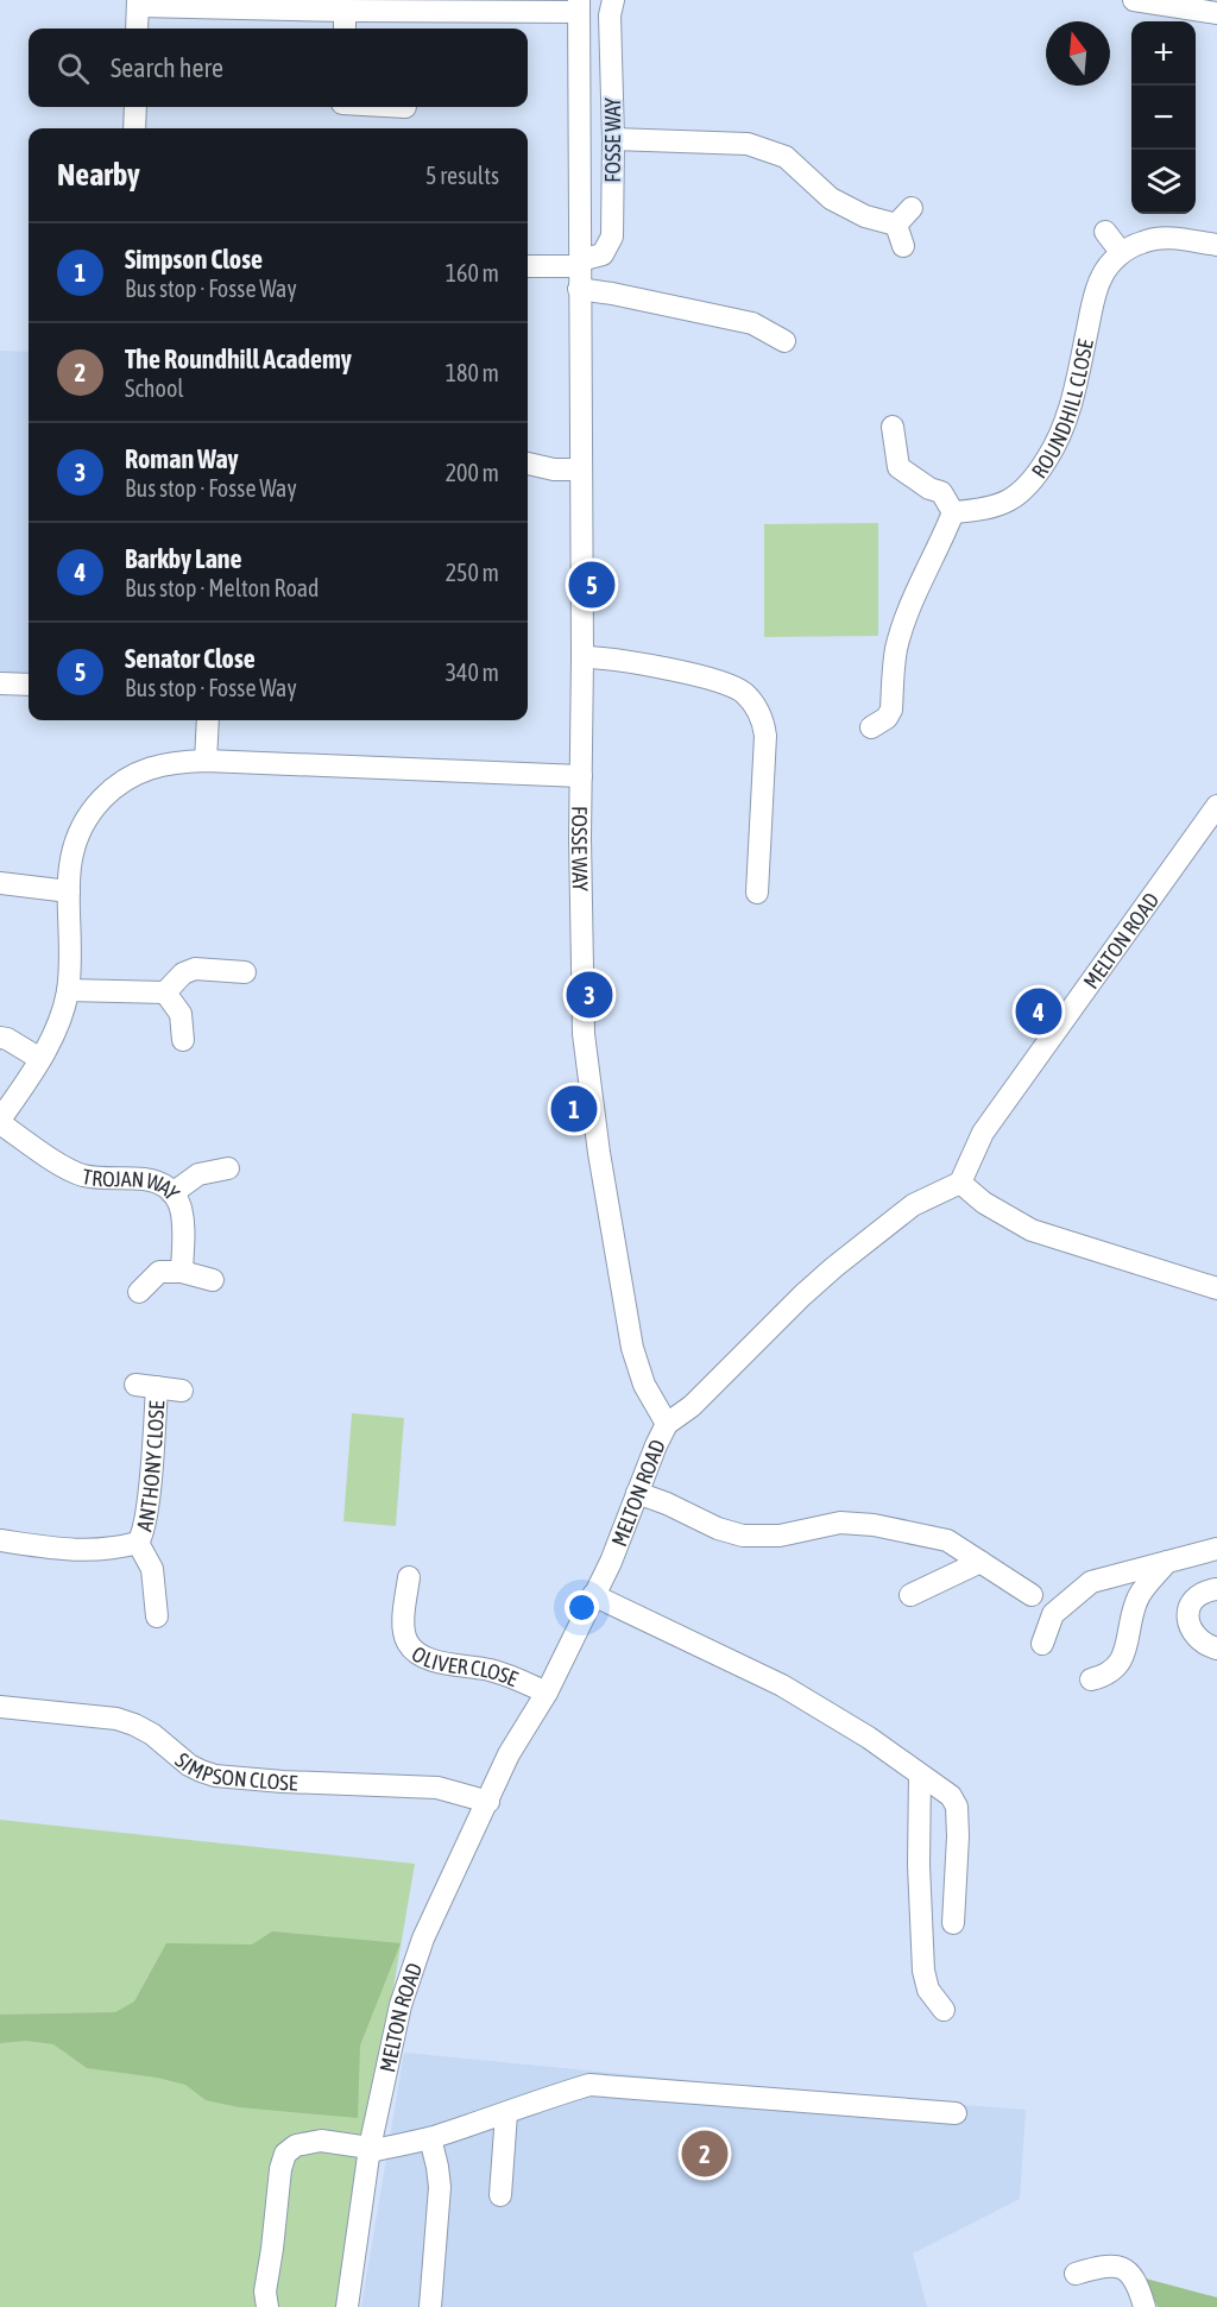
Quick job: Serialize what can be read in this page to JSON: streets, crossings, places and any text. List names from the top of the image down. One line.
{"streets":{"street":["FOSSE WAY","ROUNDHILL CLOSE","MELTON ROAD","TROJAN WAY","ANTHONY CLOSE","OLIVER CLOSE","SIMPSON CLOSE"]},"crossings":[["FOSSE WAY","MELTON ROAD"],["MELTON ROAD","OLIVER CLOSE"],["MELTON ROAD","SIMPSON CLOSE"]],"north":"top","page":{"map_buttons":["+","−"],"search":"Search here","heading":["Nearby","5 results"],"list":[{"mark":"1","name":"Simpson Close","note":"Bus stop · Fosse Way","value":"160 m"},{"mark":"2","name":"The Roundhill Academy","note":"School","value":"180 m"},{"mark":"3","name":"Roman Way","note":"Bus stop · Fosse Way","value":"200 m"},{"mark":"4","name":"Barkby Lane","note":"Bus stop · Melton Road","value":"250 m"},{"mark":"5","name":"Senator Close","note":"Bus stop · Fosse Way","value":"340 m"}],"pins":["5","3","4","1","2"]}}
